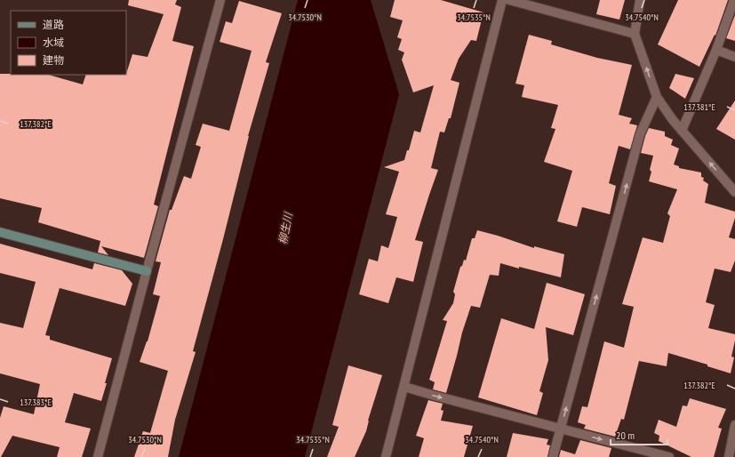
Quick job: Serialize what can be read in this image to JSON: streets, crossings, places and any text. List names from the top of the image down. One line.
{"water":["柳生川"],"legend":["道路","水域","建物"],"scale_bar":"20 m","coordinates":["34.7530°N","34.7535°N","34.7540°N","137.381°E","137.382°E","137.383°E"]}
